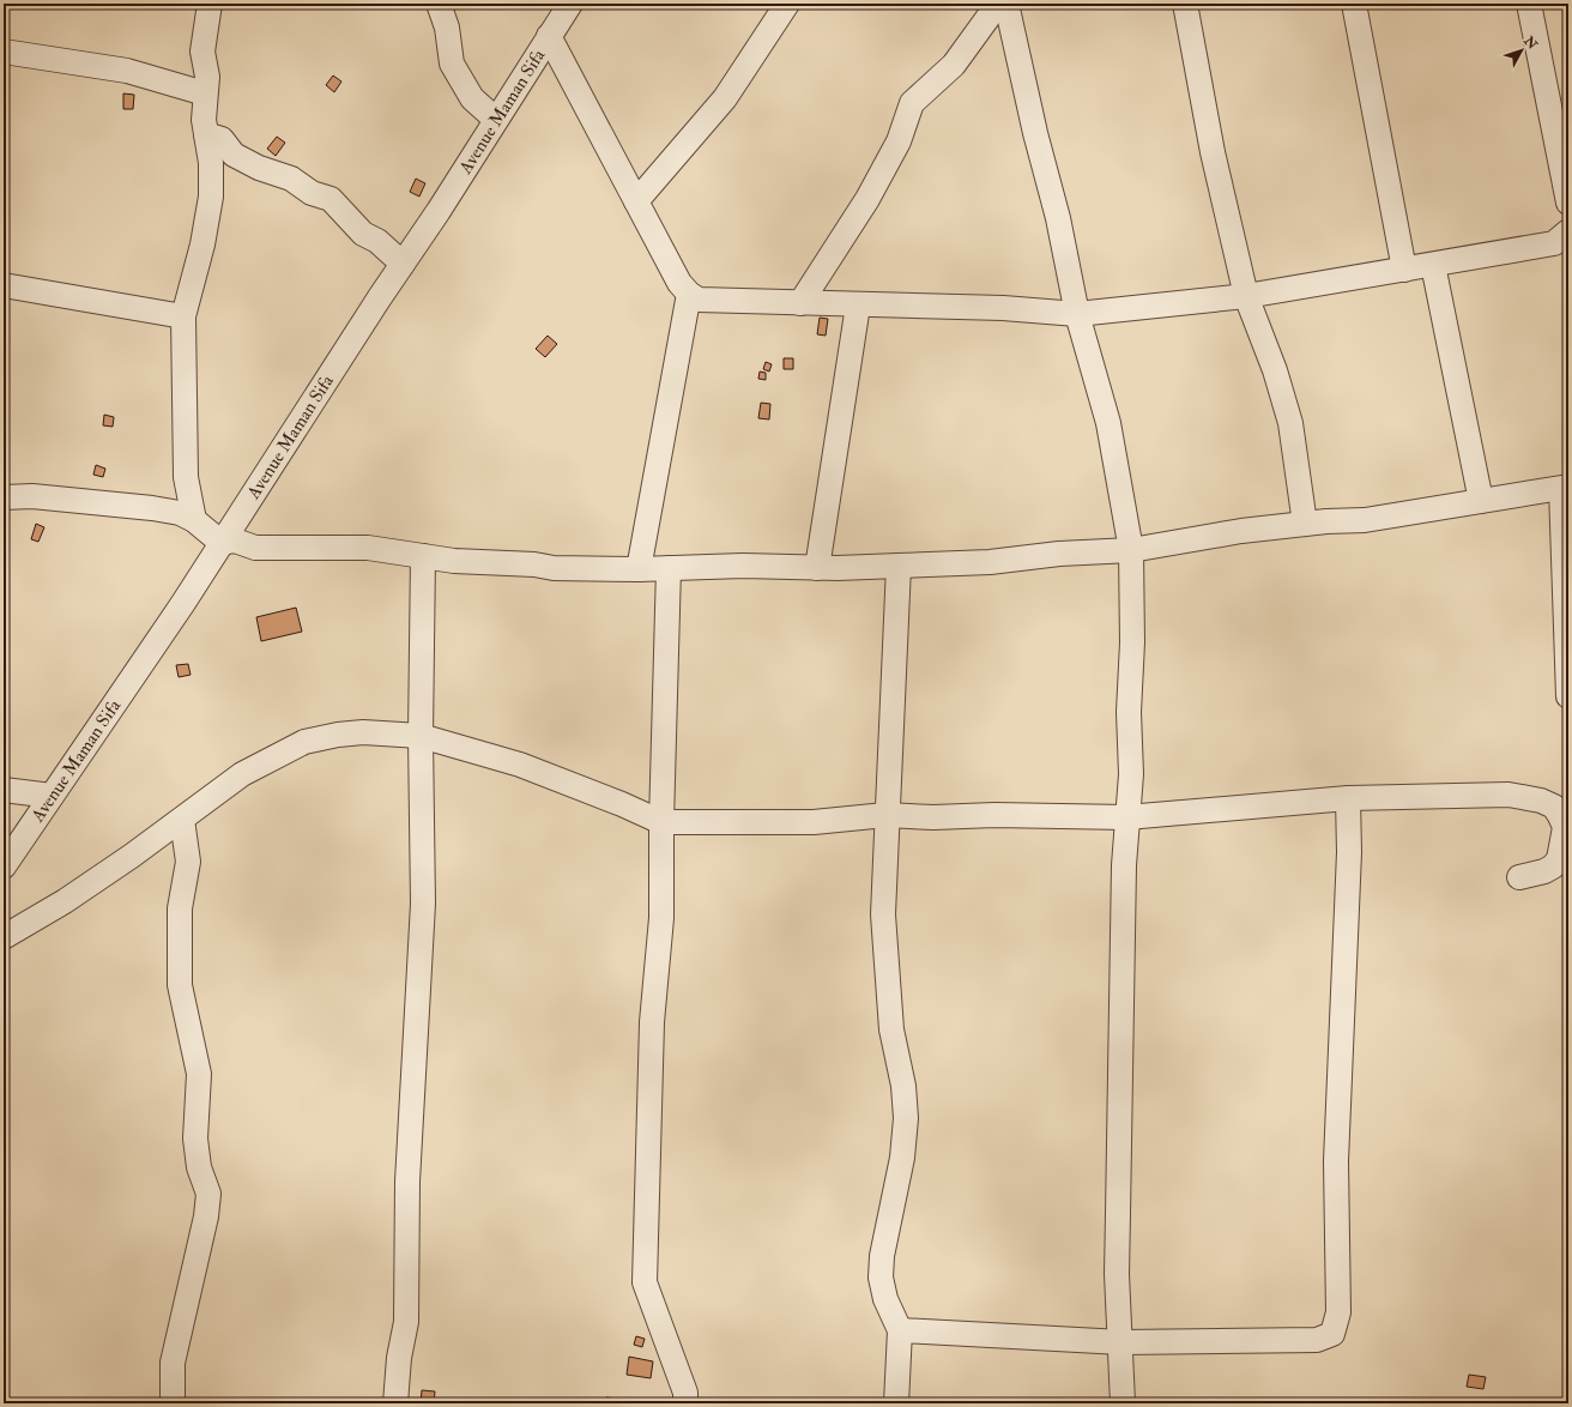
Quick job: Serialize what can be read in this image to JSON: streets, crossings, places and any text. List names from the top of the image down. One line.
{"streets":{"street":["Avenue Maman Sifa"]},"north":"top right"}
